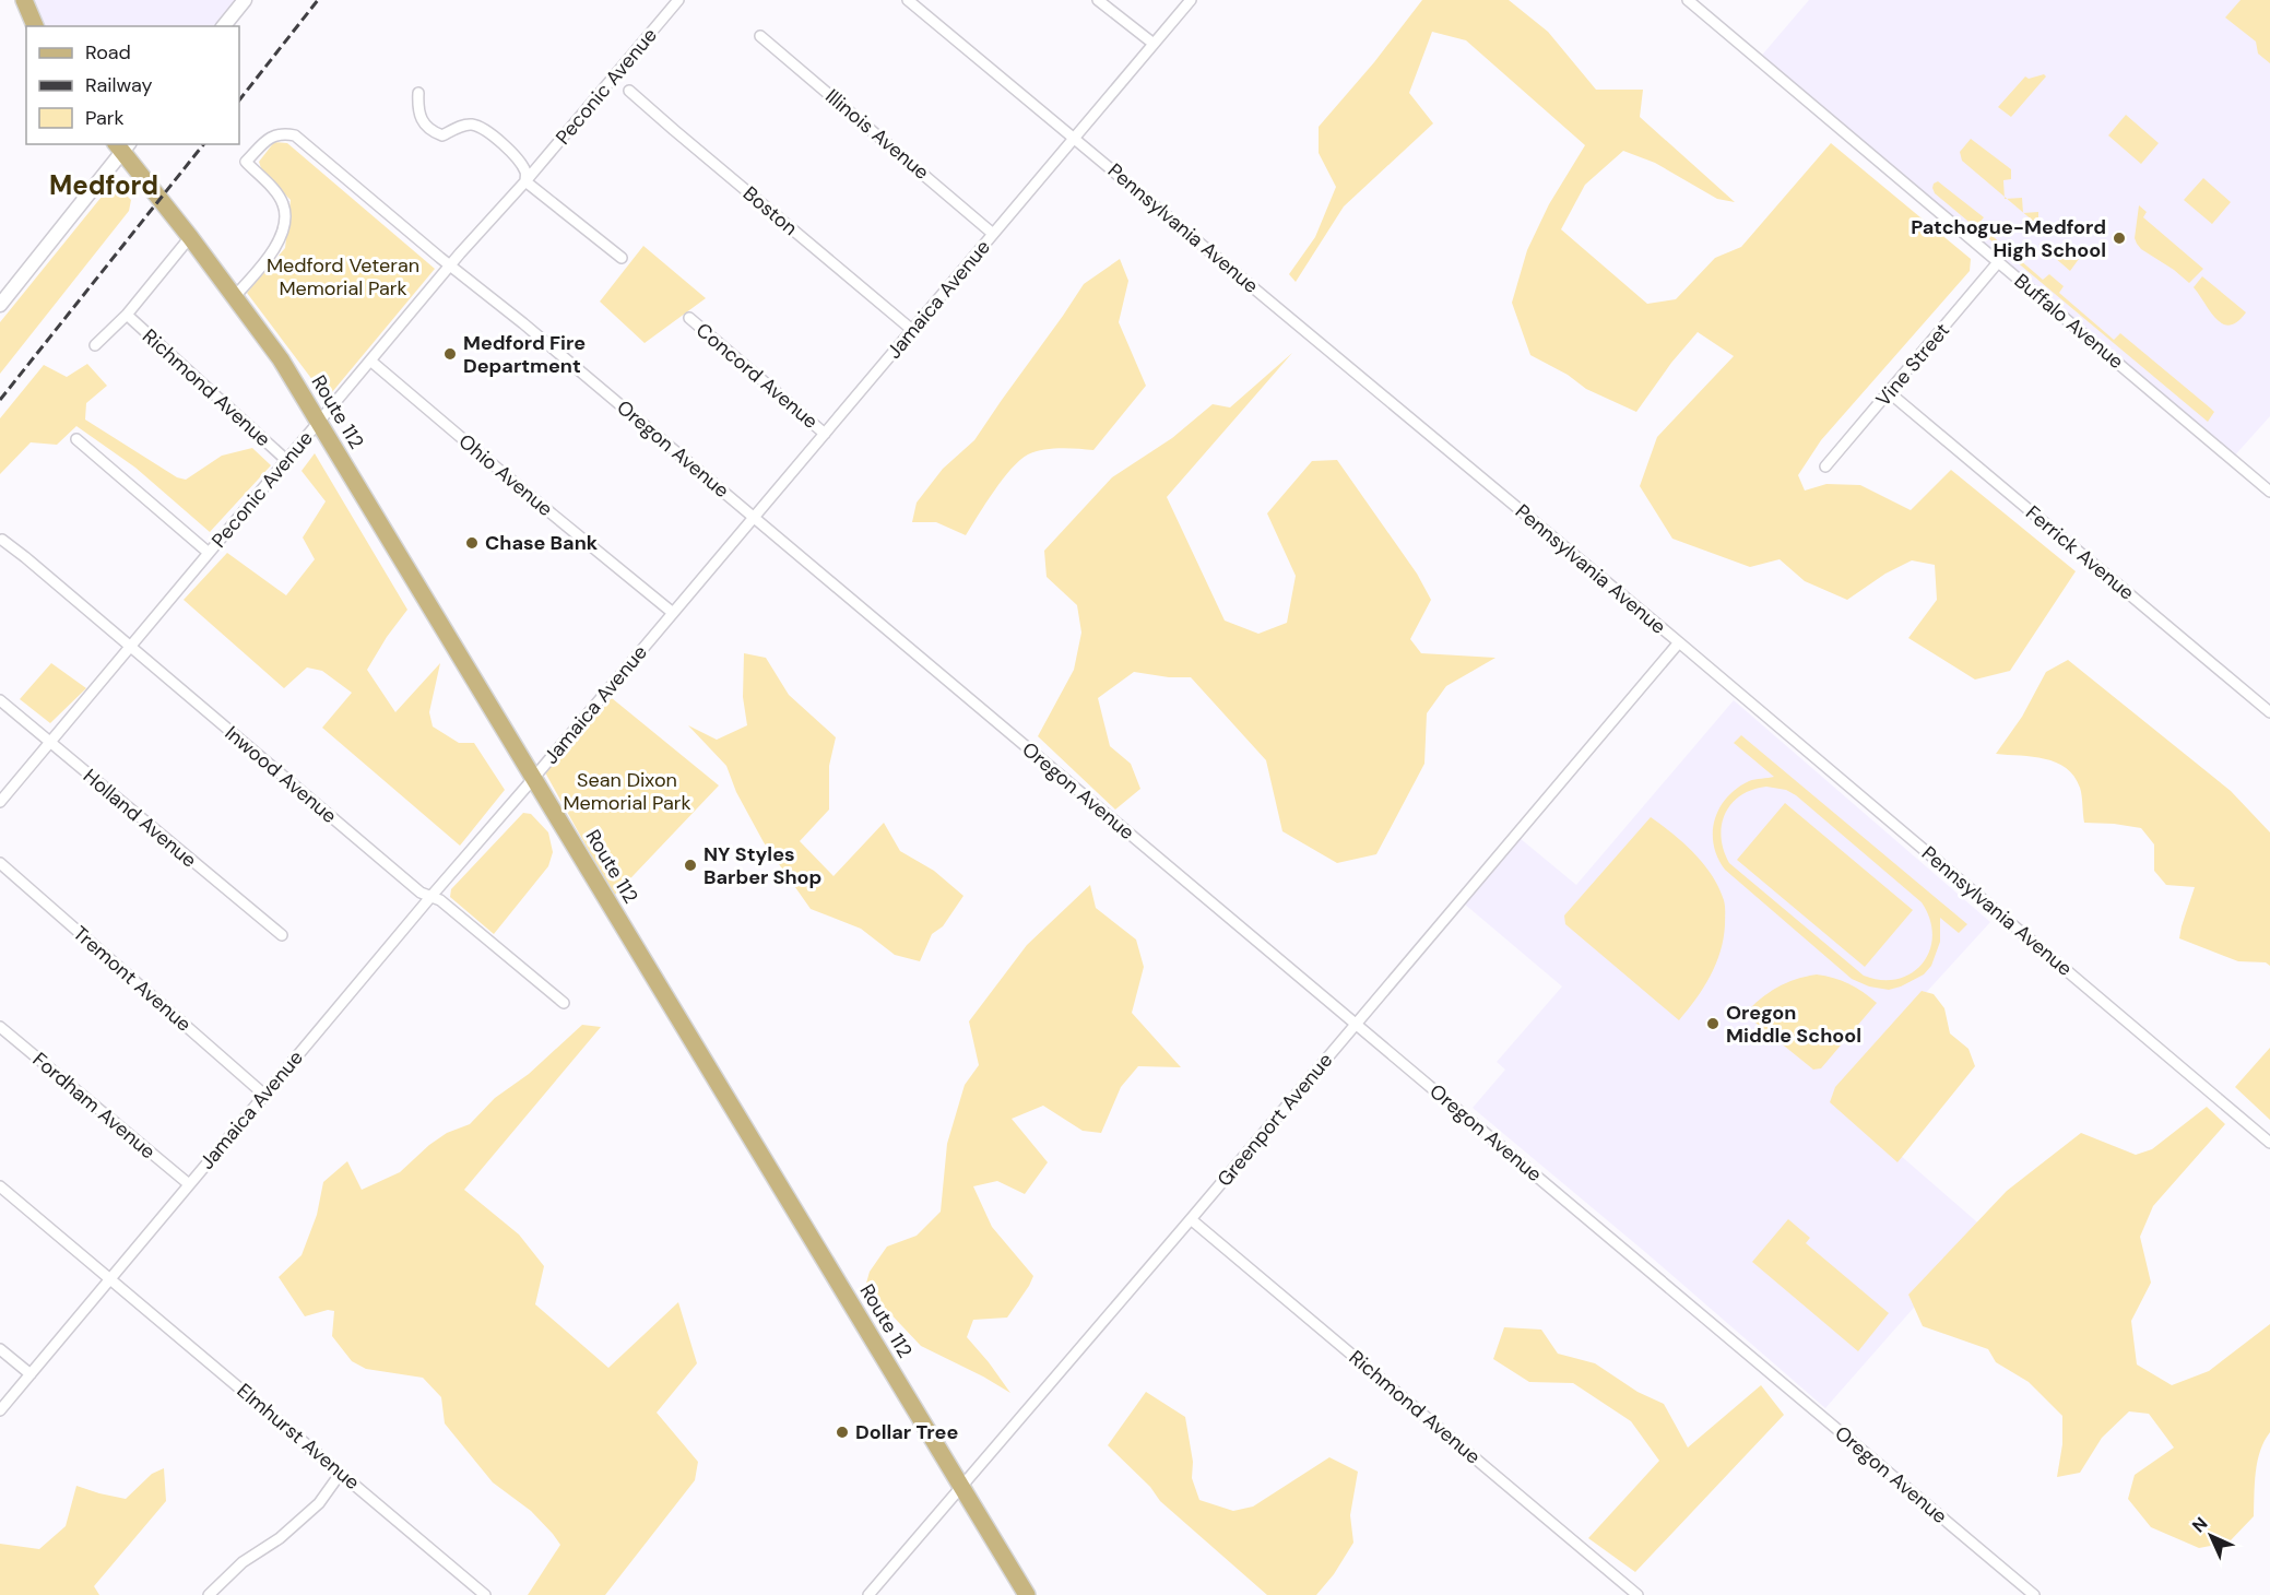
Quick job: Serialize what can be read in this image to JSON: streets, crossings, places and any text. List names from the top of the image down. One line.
{"streets":{"main road":["Route 112"],"street":["Peconic Avenue","Illinois Avenue","Boston","Pennsylvania Avenue","Jamaica Avenue","Buffalo Avenue","Vine Street","Concord Avenue","Richmond Avenue","Oregon Avenue","Ohio Avenue","Ferrick Avenue","Inwood Avenue","Holland Avenue","Tremont Avenue","Fordham Avenue","Greenport Avenue","Elmhurst Avenue"]},"crossings":[["Peconic Avenue","Richmond Avenue"],["Peconic Avenue","Route 112"],["Peconic Avenue","Oregon Avenue"],["Peconic Avenue","Ohio Avenue"],["Peconic Avenue","Inwood Avenue"],["Peconic Avenue","Holland Avenue"],["Illinois Avenue","Jamaica Avenue"],["Boston","Jamaica Avenue"],["Pennsylvania Avenue","Jamaica Avenue"],["Pennsylvania Avenue","Greenport Avenue"],["Jamaica Avenue","Concord Avenue"],["Jamaica Avenue","Route 112"],["Jamaica Avenue","Oregon Avenue"],["Jamaica Avenue","Ohio Avenue"],["Jamaica Avenue","Inwood Avenue"],["Jamaica Avenue","Tremont Avenue"],["Jamaica Avenue","Fordham Avenue"],["Jamaica Avenue","Elmhurst Avenue"],["Buffalo Avenue","Vine Street"],["Vine Street","Ferrick Avenue"],["Richmond Avenue","Greenport Avenue"],["Route 112","Oregon Avenue"],["Route 112","Greenport Avenue"],["Oregon Avenue","Greenport Avenue"]],"districts":["Medford"],"parks":["Medford Veteran Memorial Park","Sean Dixon Memorial Park"],"places":["Patchogue-Medford High School","Medford Fire Department","Chase Bank","NY Styles Barber Shop","Oregon Middle School","Dollar Tree"],"legend":["Road","Railway","Park"],"north":"top left"}
